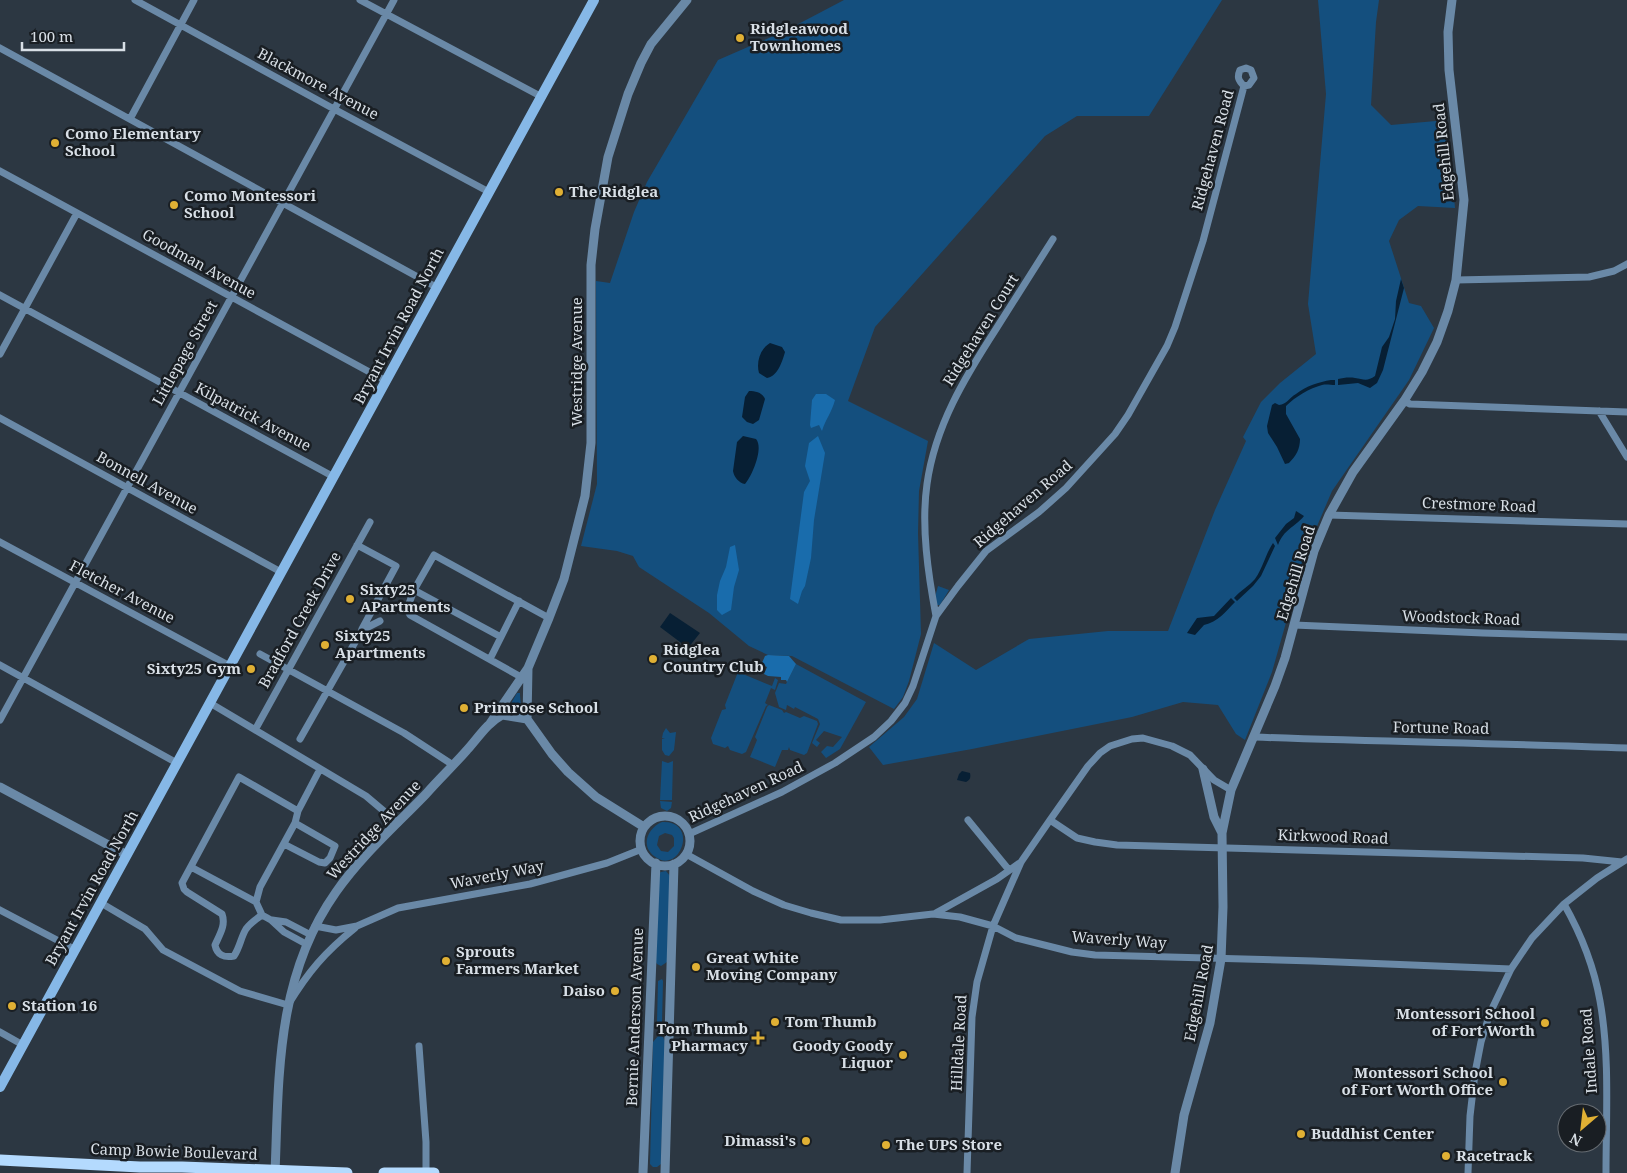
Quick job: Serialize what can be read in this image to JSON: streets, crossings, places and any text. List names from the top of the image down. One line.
{"streets":{"main road":["Bryant Irvin Road North","Camp Bowie Boulevard"],"street":["Blackmore Avenue","Ridgehaven Road","Edgehill Road","Goodman Avenue","Ridgehaven Court","Littlepage Street","Westridge Avenue","Kilpatrick Avenue","Bonnell Avenue","Crestmore Road","Fletcher Avenue","Woodstock Road","Bradford Creek Drive","Fortune Road","Kirkwood Road","Waverly Way","Bernie Anderson Avenue","Hilldale Road","Indale Road"]},"crossings":[["Blackmore Avenue","Bryant Irvin Road North"],["Blackmore Avenue","Littlepage Street"],["Ridgehaven Road","Ridgehaven Court"],["Ridgehaven Road","Waverly Way"],["Ridgehaven Road","Bernie Anderson Avenue"],["Edgehill Road","Crestmore Road"],["Edgehill Road","Woodstock Road"],["Edgehill Road","Fortune Road"],["Edgehill Road","Kirkwood Road"],["Edgehill Road","Waverly Way"],["Edgehill Road","Hilldale Road"],["Goodman Avenue","Bryant Irvin Road North"],["Goodman Avenue","Littlepage Street"],["Bryant Irvin Road North","Kilpatrick Avenue"],["Bryant Irvin Road North","Bonnell Avenue"],["Bryant Irvin Road North","Fletcher Avenue"],["Littlepage Street","Kilpatrick Avenue"],["Littlepage Street","Bonnell Avenue"],["Littlepage Street","Fletcher Avenue"],["Westridge Avenue","Waverly Way"],["Westridge Avenue","Camp Bowie Boulevard"],["Kirkwood Road","Hilldale Road"],["Waverly Way","Bernie Anderson Avenue"],["Waverly Way","Hilldale Road"]],"places":{"other":["Ridgleawood Townhomes","Como Elementary School","The Ridglea","Como Montessori School","Sixty25 APartments","Sixty25 Apartments","Ridglea Country Club","Sixty25 Gym","Primrose School","Sprouts Farmers Market","Great White Moving Company","Daiso","Station 16","Tom Thumb","Montessori School of Fort Worth","Goody Goody Liquor","Montessori School of Fort Worth Office","Buddhist Center","Dimassi's","The UPS Store","Racetrack"],"health":["Tom Thumb Pharmacy"]},"scale_bar":"100 m","north":"bottom left"}
